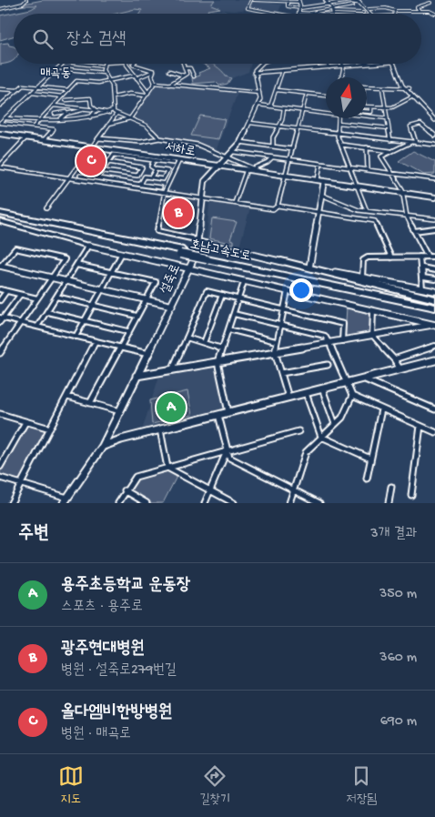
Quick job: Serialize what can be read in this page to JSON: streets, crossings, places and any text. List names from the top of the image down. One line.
{"streets":{"highway":["호남고속도로"],"street":["서하로","설죽로"]},"crossings":[["서하로","설죽로"]],"districts":["매곡동"],"north":"top","page":{"search":"장소 검색","pins":["C","B","A"],"heading":["주변","3개 결과"],"list":[{"mark":"A","name":"용주초등학교 운동장","note":"스포츠 · 용주로","value":"350 m"},{"mark":"B","name":"광주현대병원","note":"병원 · 설죽로279번길","value":"360 m"},{"mark":"C","name":"올다엠비한방병원","note":"병원 · 매곡로","value":"690 m"}],"nav":["지도","길찾기","저장됨"]}}
